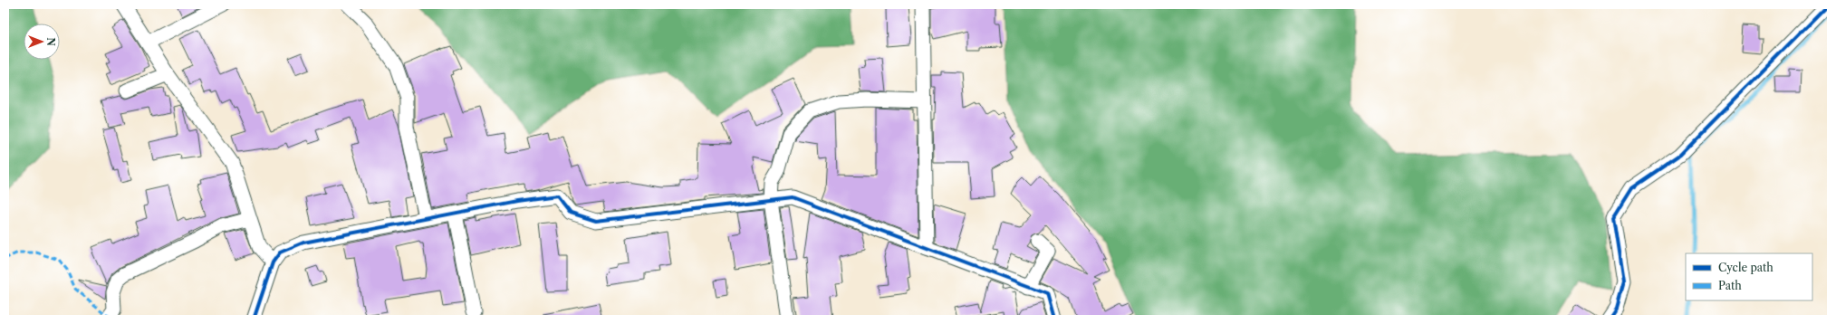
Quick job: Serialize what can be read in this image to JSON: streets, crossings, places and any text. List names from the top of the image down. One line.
{"legend":["Cycle path","Path"],"north":"right"}
